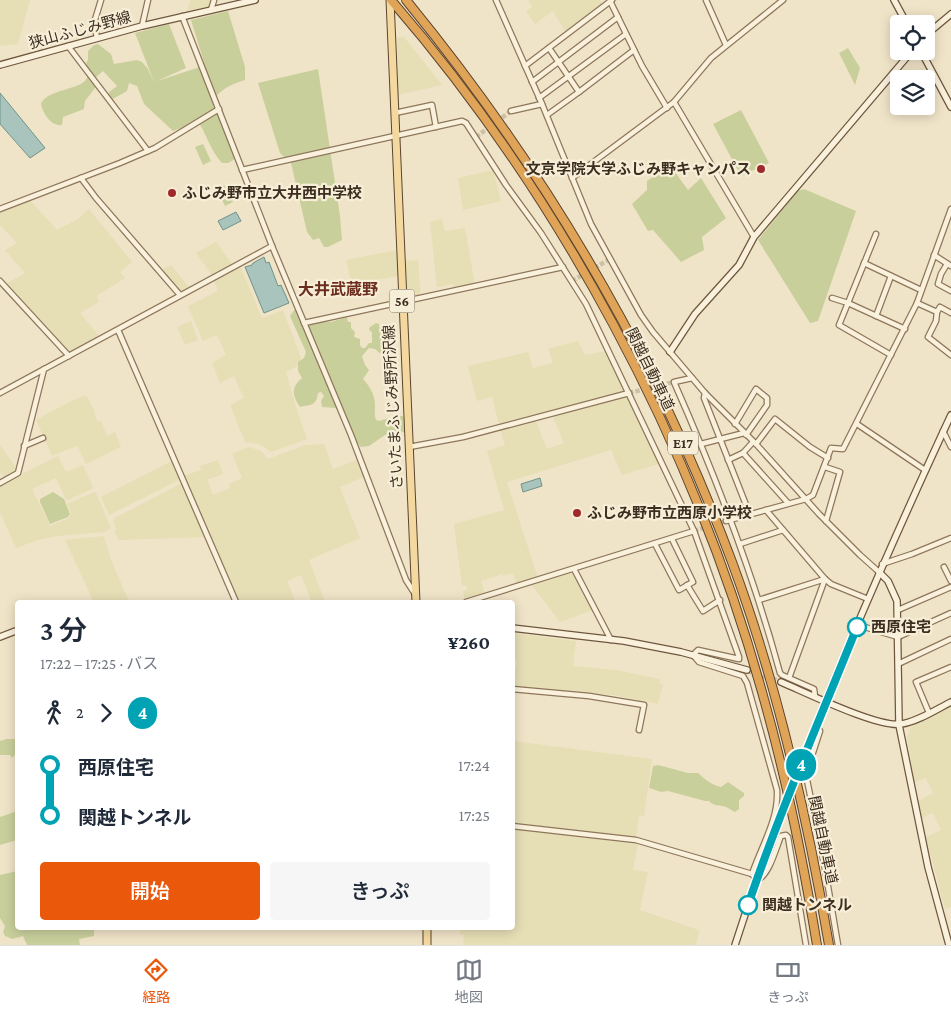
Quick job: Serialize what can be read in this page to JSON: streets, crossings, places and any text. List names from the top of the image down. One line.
{"streets":{"highway":["関越自動車道","E17"],"main road":["56","さいたまふじみ野所沢線"],"street":["狭山ふじみ野線"]},"crossings":[["関越自動車道","さいたまふじみ野所沢線"]],"districts":["大井武蔵野"],"places":["文京学院大学ふじみ野キャンパス","ふじみ野市立大井西中学校","ふじみ野市立西原小学校","西原住宅","関越トンネル"],"lines":["bus line 4"],"page":{"on_map":"4","heading":["3 分","17:22 – 17:25 · バス","¥260"],"legs":["2","4"],"list":[{"name":"西原住宅","value":"17:24"},{"name":"関越トンネル","value":"17:25"}],"buttons":["開始","きっぷ"],"tabs":["経路","地図","きっぷ"]}}
